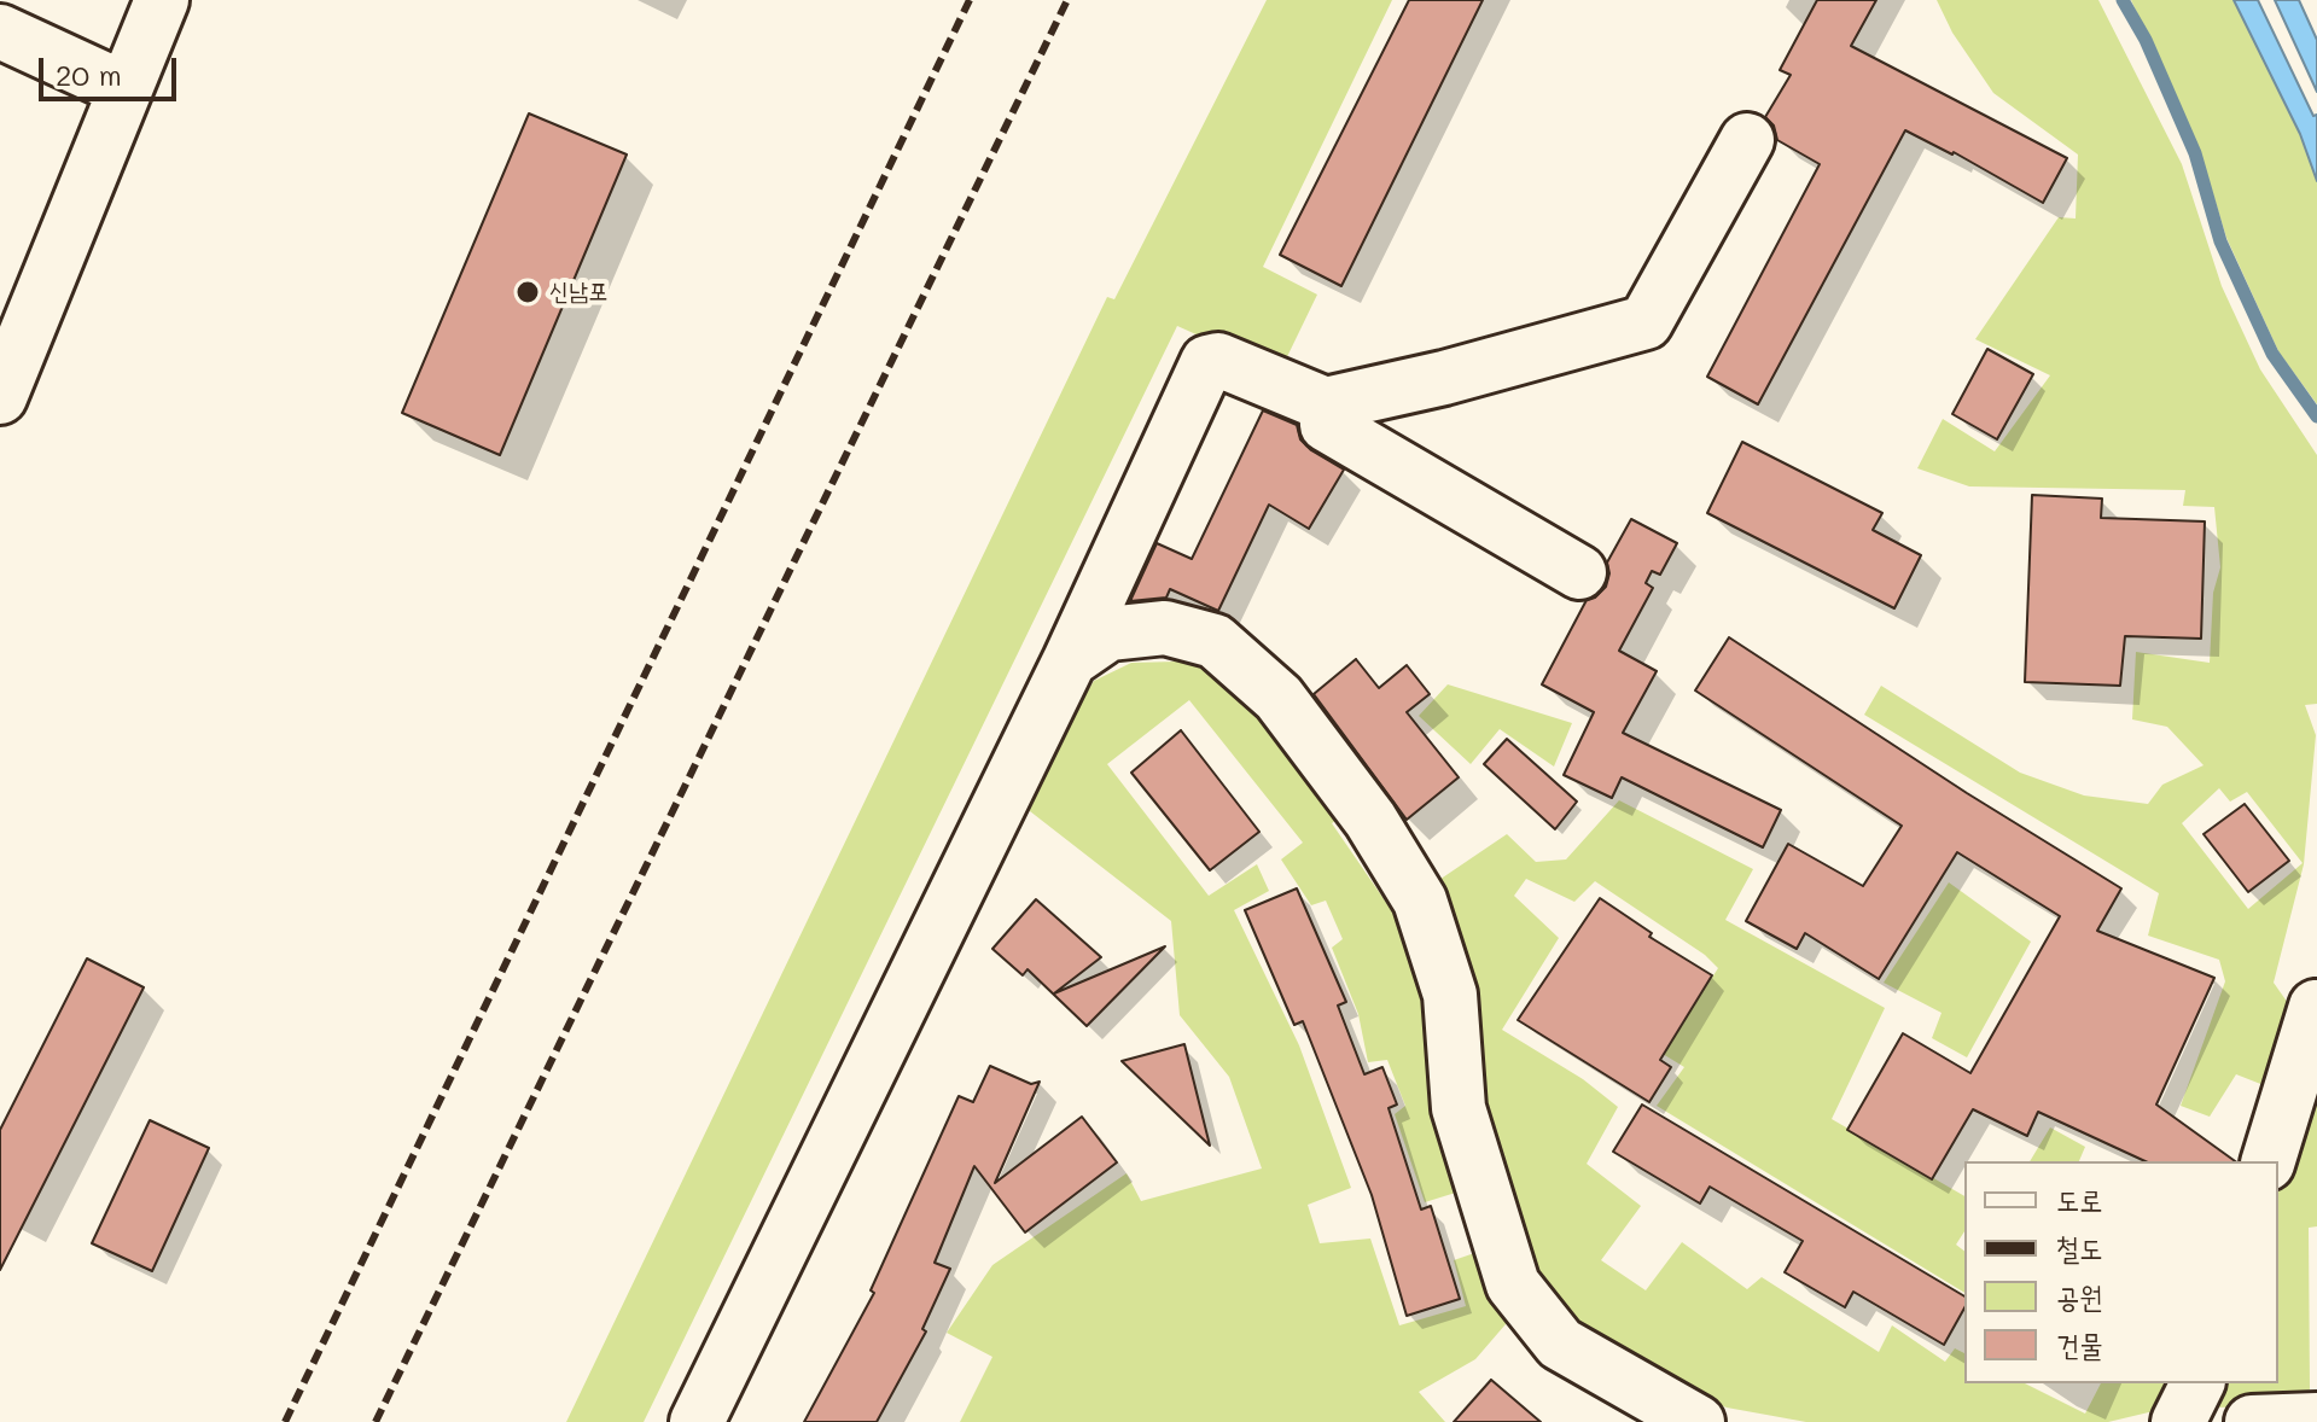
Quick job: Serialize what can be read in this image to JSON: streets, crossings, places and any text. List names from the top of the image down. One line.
{"places":["신남포"],"legend":["도로","철도","공원","건물"],"scale_bar":"20 m"}
